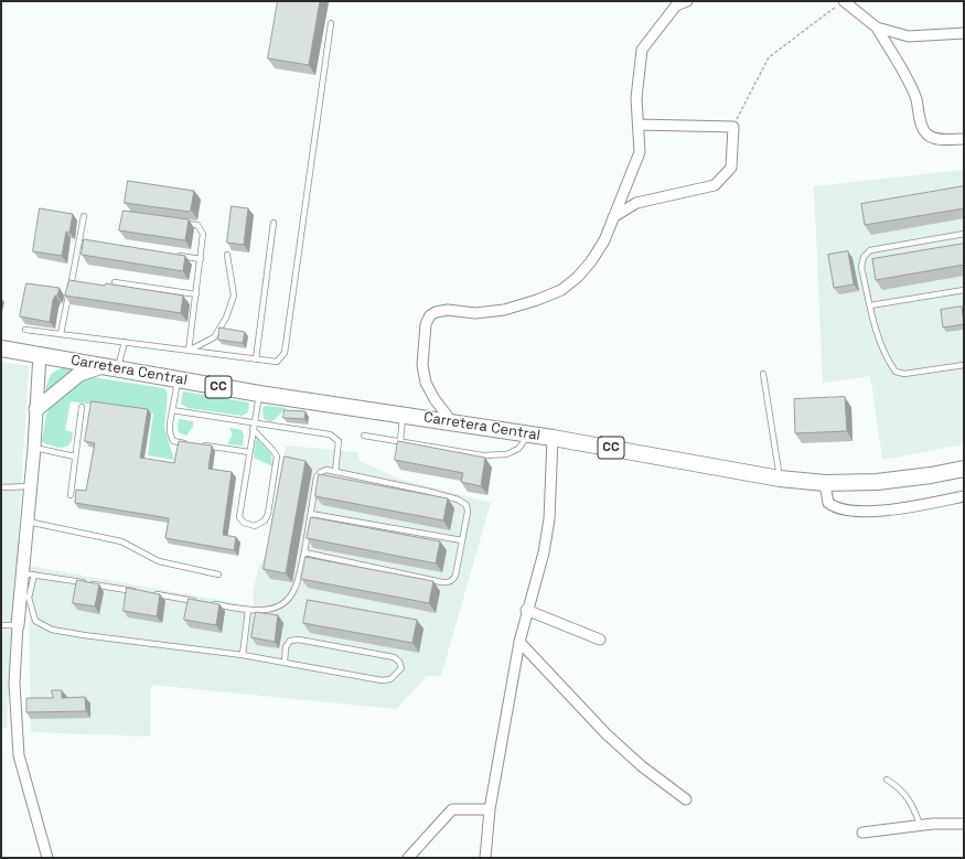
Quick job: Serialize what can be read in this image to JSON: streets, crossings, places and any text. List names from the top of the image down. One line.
{"streets":{"main road":["Carretera Central","CC"]}}
